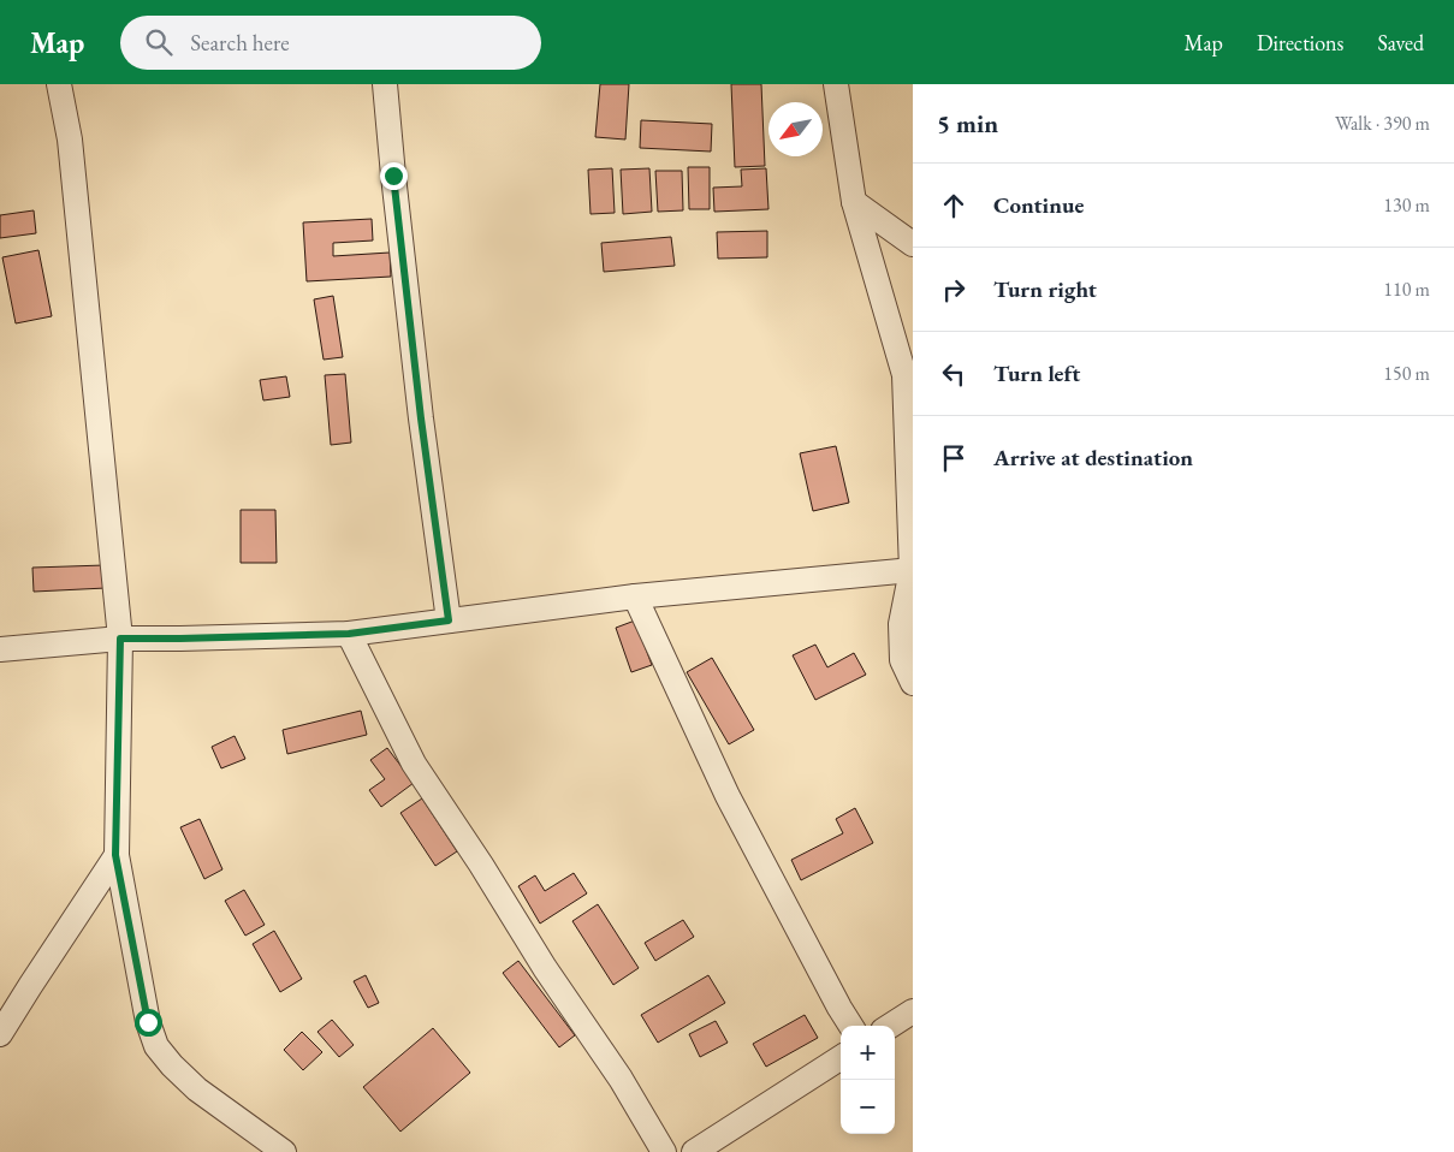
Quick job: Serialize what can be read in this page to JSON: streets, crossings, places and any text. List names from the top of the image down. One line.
{"north":"bottom left","page":{"header":"Map","search":"Search here","nav":["Map","Directions","Saved"],"heading":["5 min","Walk · 390 m"],"list":[["Continue","130 m"],["Turn right","110 m"],["Turn left","150 m"],"Arrive at destination"],"map_buttons":["+","−"]}}
